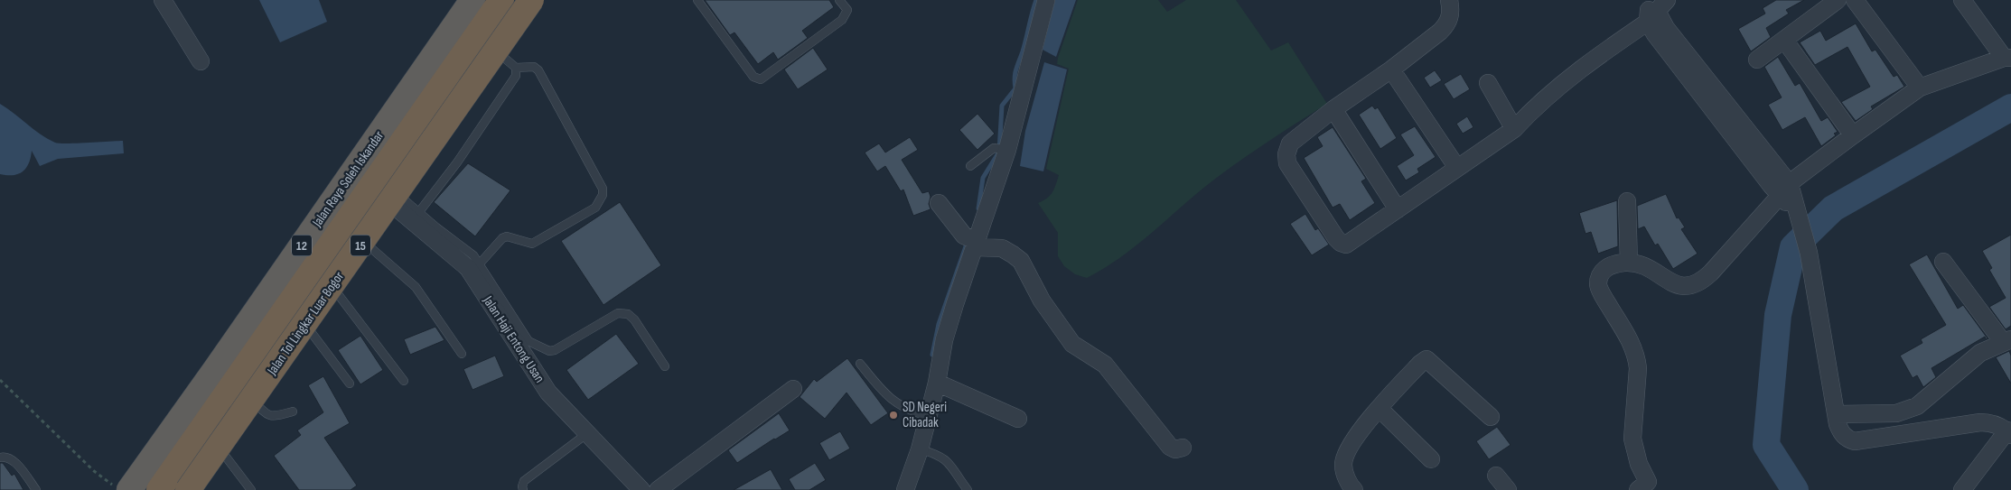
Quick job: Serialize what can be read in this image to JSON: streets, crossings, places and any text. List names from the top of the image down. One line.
{"streets":{"highway":["Jalan Raya Soleh Iskandar","12","15","Jalan Tol Lingkar Luar Bogor"],"street":["Jalan Haji Entong Usan"]},"places":["SD Negeri Cibadak"]}
